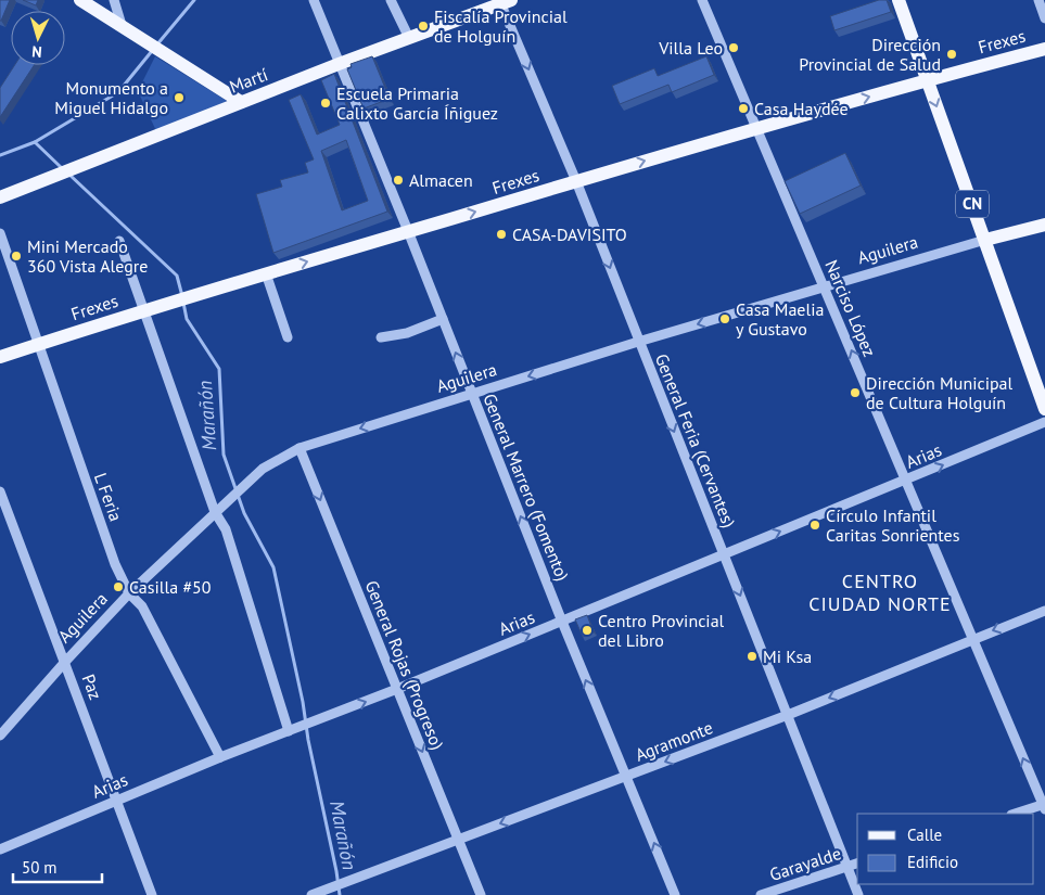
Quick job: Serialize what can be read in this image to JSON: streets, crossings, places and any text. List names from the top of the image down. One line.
{"streets":{"main road":["Frexes","Martí","CN","Aguilera"],"street":["Narciso López","General Feria (Cervantes)","Arias","General Marrero (Fomento)","L Feria","General Rojas (Progreso)","Paz","Agramonte","Garayalde"]},"crossings":[["Frexes","CN"],["Frexes","Narciso López"],["Frexes","General Feria (Cervantes)"],["Frexes","General Marrero (Fomento)"],["Frexes","L Feria"],["Martí","General Feria (Cervantes)"],["Martí","General Marrero (Fomento)"],["CN","Aguilera"],["Aguilera","Narciso López"],["Aguilera","General Feria (Cervantes)"],["Aguilera","General Marrero (Fomento)"],["Aguilera","L Feria"],["Aguilera","General Rojas (Progreso)"],["Aguilera","Paz"],["Narciso López","Arias"],["Narciso López","Agramonte"],["General Feria (Cervantes)","Arias"],["General Feria (Cervantes)","Agramonte"],["General Feria (Cervantes)","Garayalde"],["Arias","General Marrero (Fomento)"],["Arias","L Feria"],["Arias","General Rojas (Progreso)"],["Arias","Paz"],["General Marrero (Fomento)","Agramonte"],["General Rojas (Progreso)","Agramonte"]],"one_way":["Frexes","Aguilera","Narciso López","General Feria (Cervantes)","Arias","General Marrero (Fomento)","General Rojas (Progreso)","Agramonte"],"districts":["CENTRO CIUDAD NORTE"],"water":["Marañón"],"places":["Fiscalía Provincial de Holguín","Villa Leo","Dirección Provincial de Salud","Monumento a Miguel Hidalgo","Escuela Primaria Calixto García Íñiguez","Casa Haydée","Almacen","CASA-DAVISITO","Mini Mercado 360 Vista Alegre","Casa Maelia y Gustavo","Dirección Municipal de Cultura Holguín","Círculo Infantil Caritas Sonrientes","Casilla #50","Centro Provincial del Libro","Mi Ksa"],"legend":["Calle","Edificio"],"scale_bar":"50 m","north":"bottom"}
